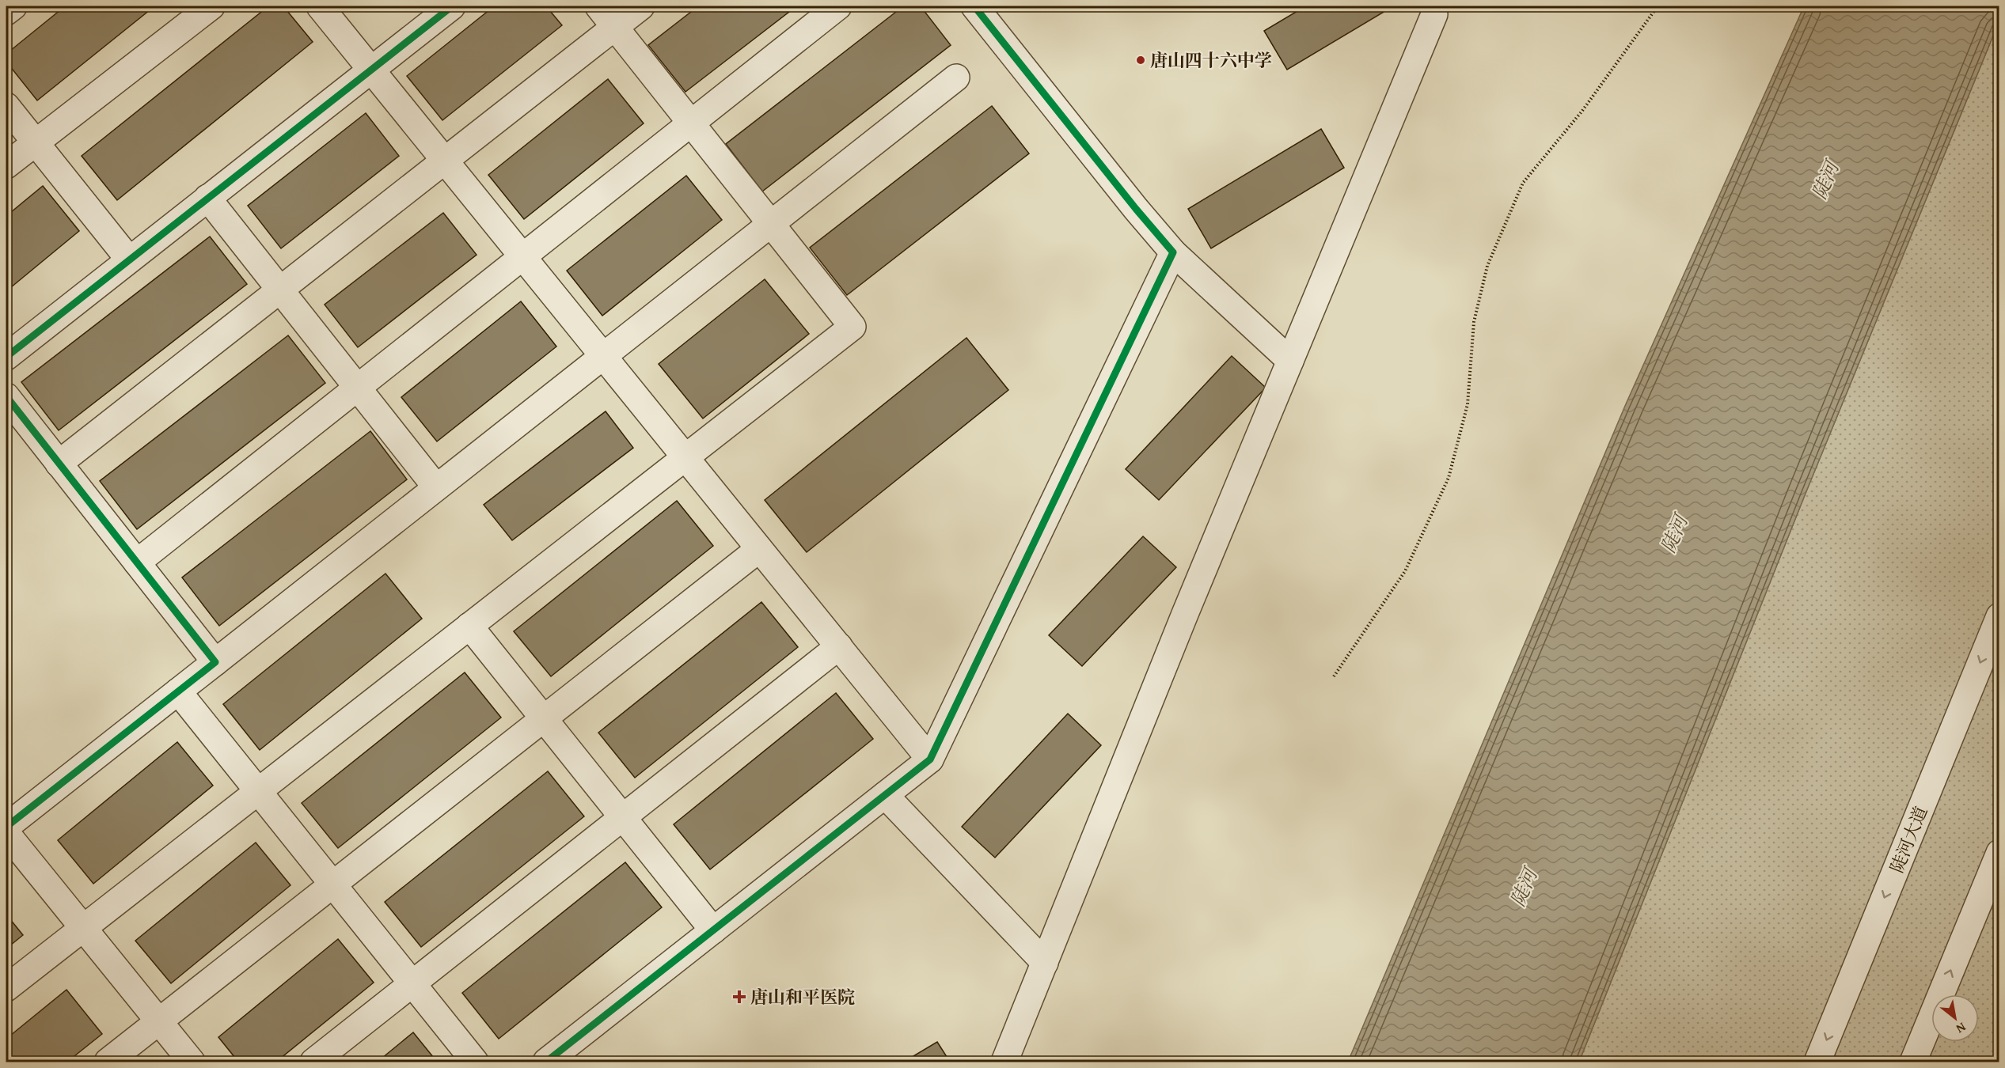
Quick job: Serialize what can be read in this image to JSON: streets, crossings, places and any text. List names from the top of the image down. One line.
{"streets":{"street":["陡河大道"]},"water":["陡河"],"places":{"other":["唐山四十六中学"],"health":["唐山和平医院"]},"north":"bottom right"}
